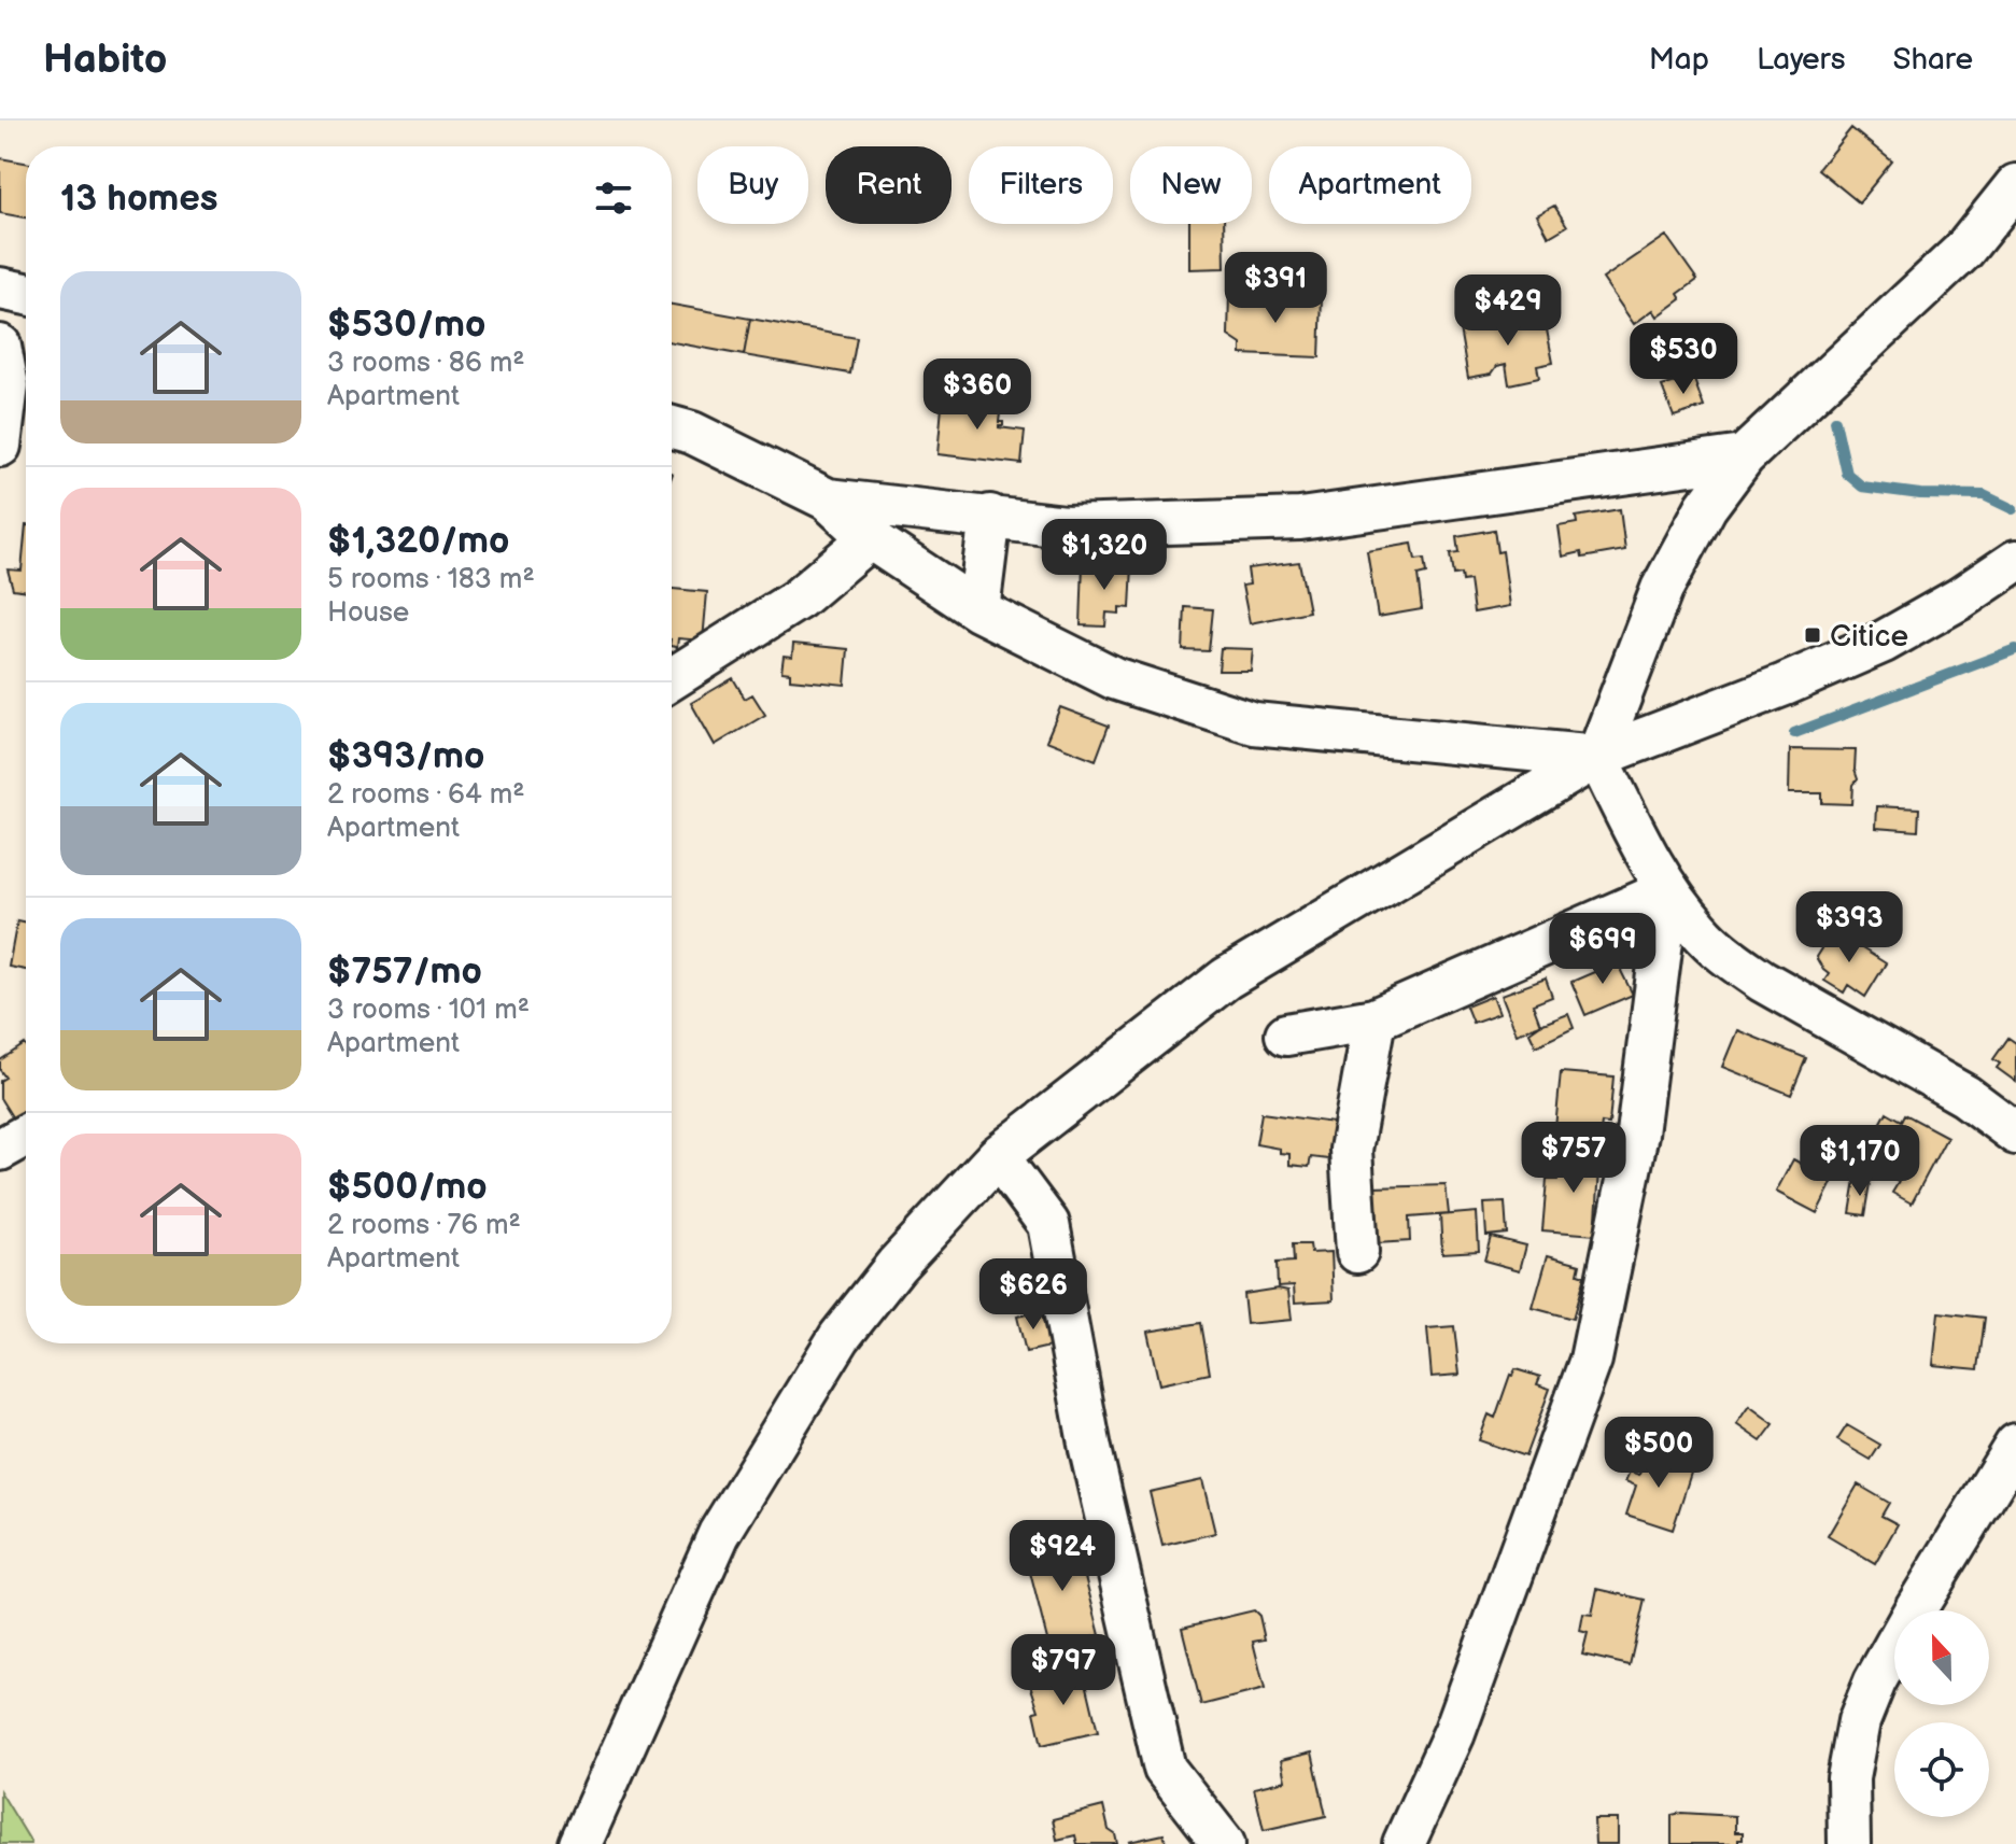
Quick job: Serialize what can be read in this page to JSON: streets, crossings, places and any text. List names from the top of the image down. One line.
{"places":{"transit":["Citice"]},"north":"top","page":{"header":"Habito","nav":["Map","Layers","Share"],"chip":["Buy","Rent","Filters","New","Apartment"],"heading":"13 homes","list":[{"name":"$530/mo","note":"3 rooms · 86 m² · Apartment"},{"name":"$1,320/mo","note":"5 rooms · 183 m² · House"},{"name":"$393/mo","note":"2 rooms · 64 m² · Apartment"},{"name":"$757/mo","note":"3 rooms · 101 m² · Apartment"},{"name":"$500/mo","note":"2 rooms · 76 m² · Apartment"}],"price":["$391","$429","$530","$360","$1,320","$393","$699","$757","$1,170","$626","$500","$924","$797"]}}
